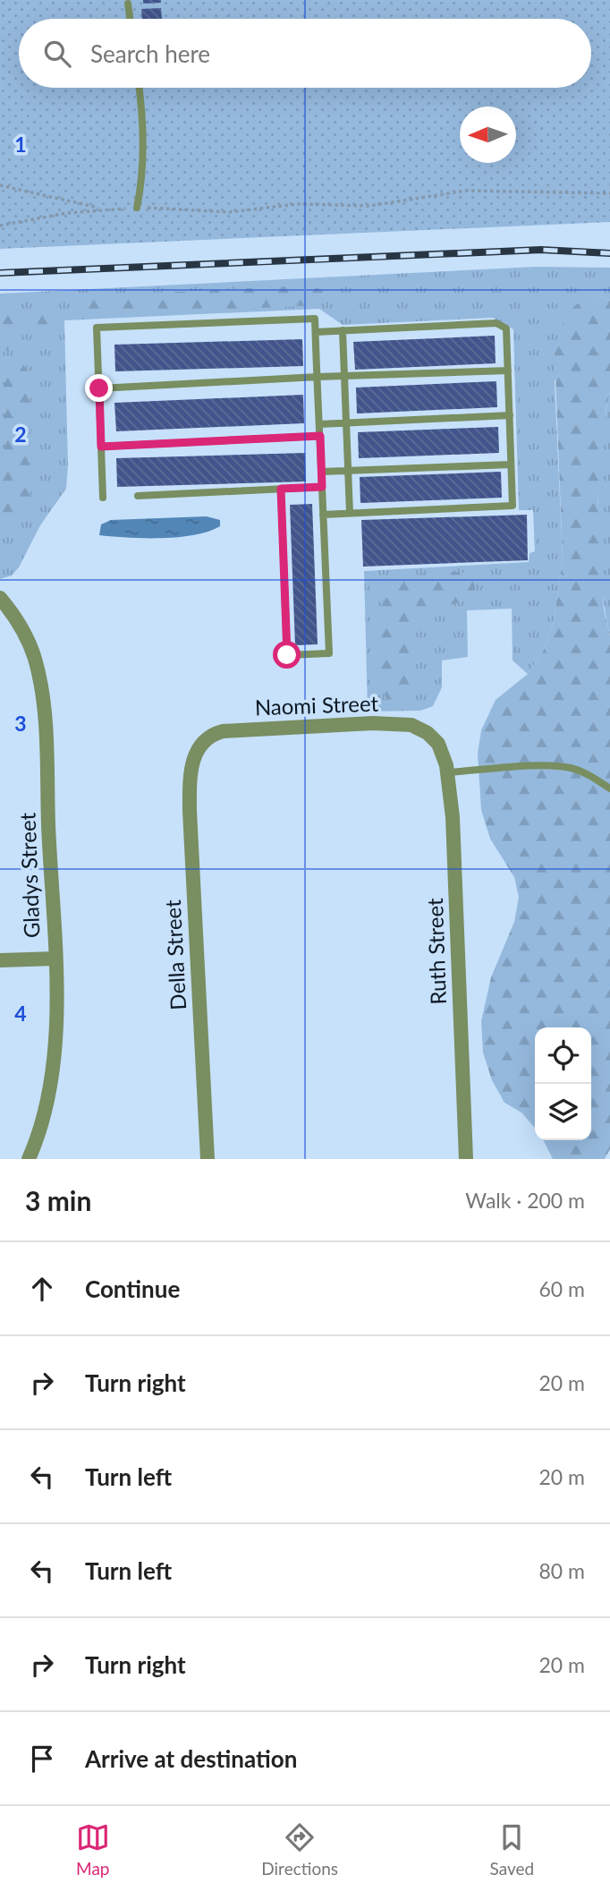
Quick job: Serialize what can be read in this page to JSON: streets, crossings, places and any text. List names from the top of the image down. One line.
{"streets":{"street":["Naomi Street","Gladys Street","Ruth Street","Della Street"]},"crossings":[["Naomi Street","Ruth Street"],["Naomi Street","Della Street"]],"north":"left","page":{"search":"Search here","heading":["3 min","Walk · 200 m"],"list":[["Continue","60 m"],["Turn right","20 m"],["Turn left","20 m"],["Turn left","80 m"],["Turn right","20 m"],"Arrive at destination"],"nav":["Map","Directions","Saved"]},"grid":{"rows":["1","2","3","4"]}}
